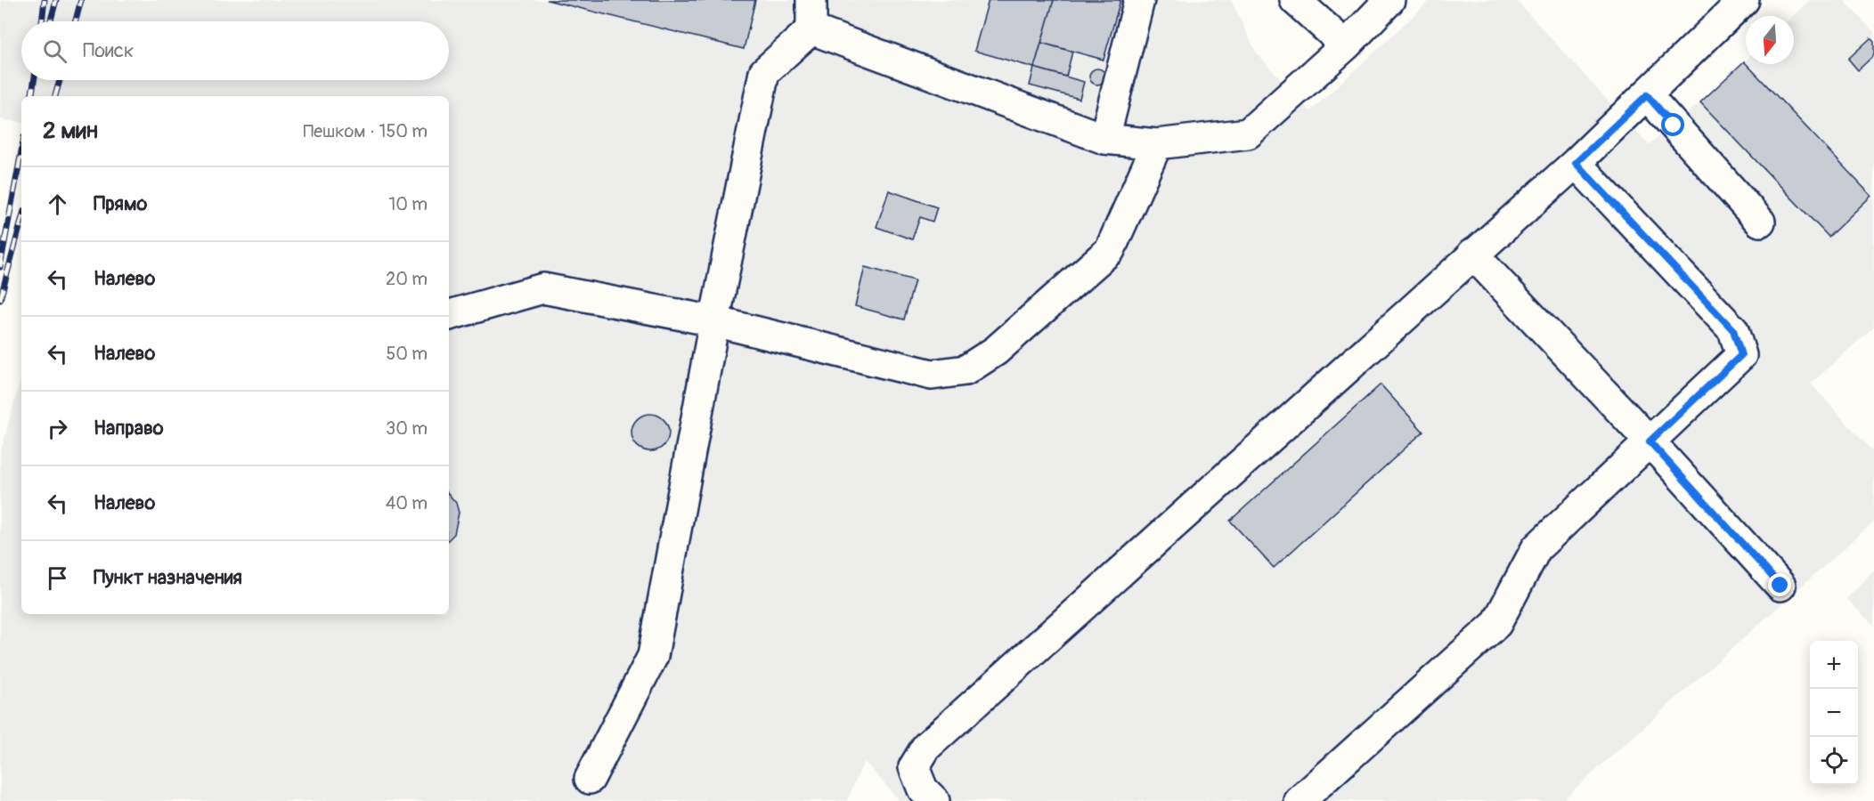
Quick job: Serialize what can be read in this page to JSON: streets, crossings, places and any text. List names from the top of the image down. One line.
{"north":"bottom","page":{"search":"Поиск","heading":["2 мин","Пешком · 150 m"],"list":[["Прямо","10 m"],["Налево","20 m"],["Налево","50 m"],["Направо","30 m"],["Налево","40 m"],"Пункт назначения"],"map_buttons":["+","−"]}}
